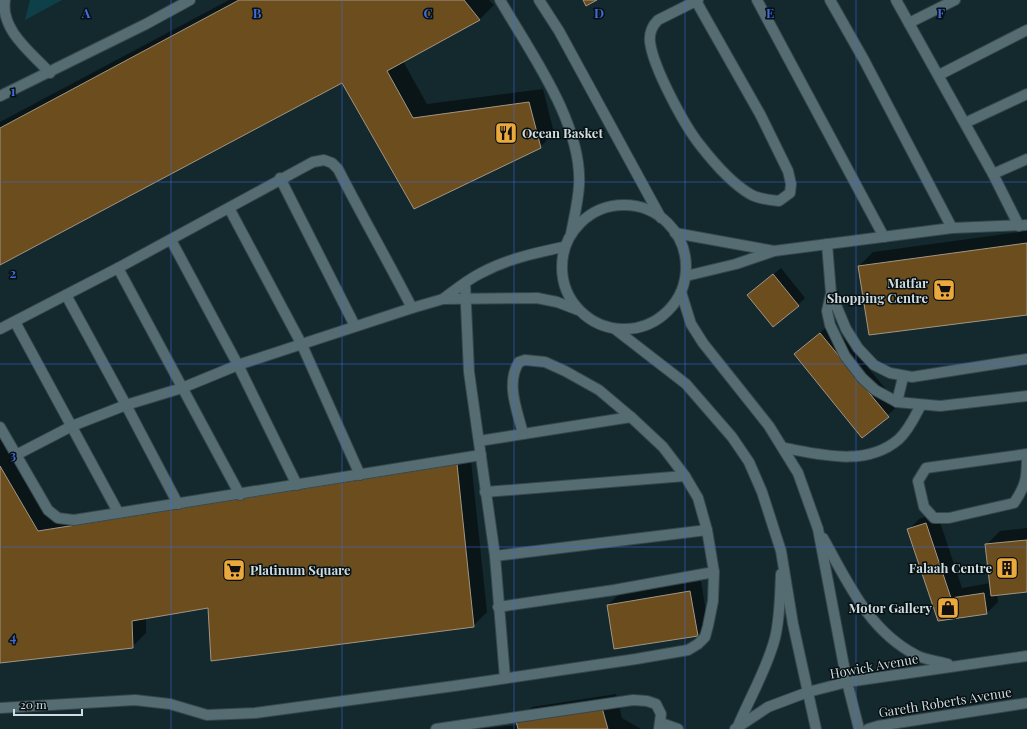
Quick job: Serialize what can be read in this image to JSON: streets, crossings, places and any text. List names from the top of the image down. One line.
{"streets":{"street":["Howick Avenue","Gareth Roberts Avenue"]},"places":{"restaurant":["Ocean Basket"],"supermarket":["Matfar Shopping Centre","Platinum Square"],"building":["Falaah Centre"],"shop":["Motor Gallery"]},"scale_bar":"20 m","grid":{"columns":["A","B","C","D","E","F"],"rows":["1","2","3","4"]}}
